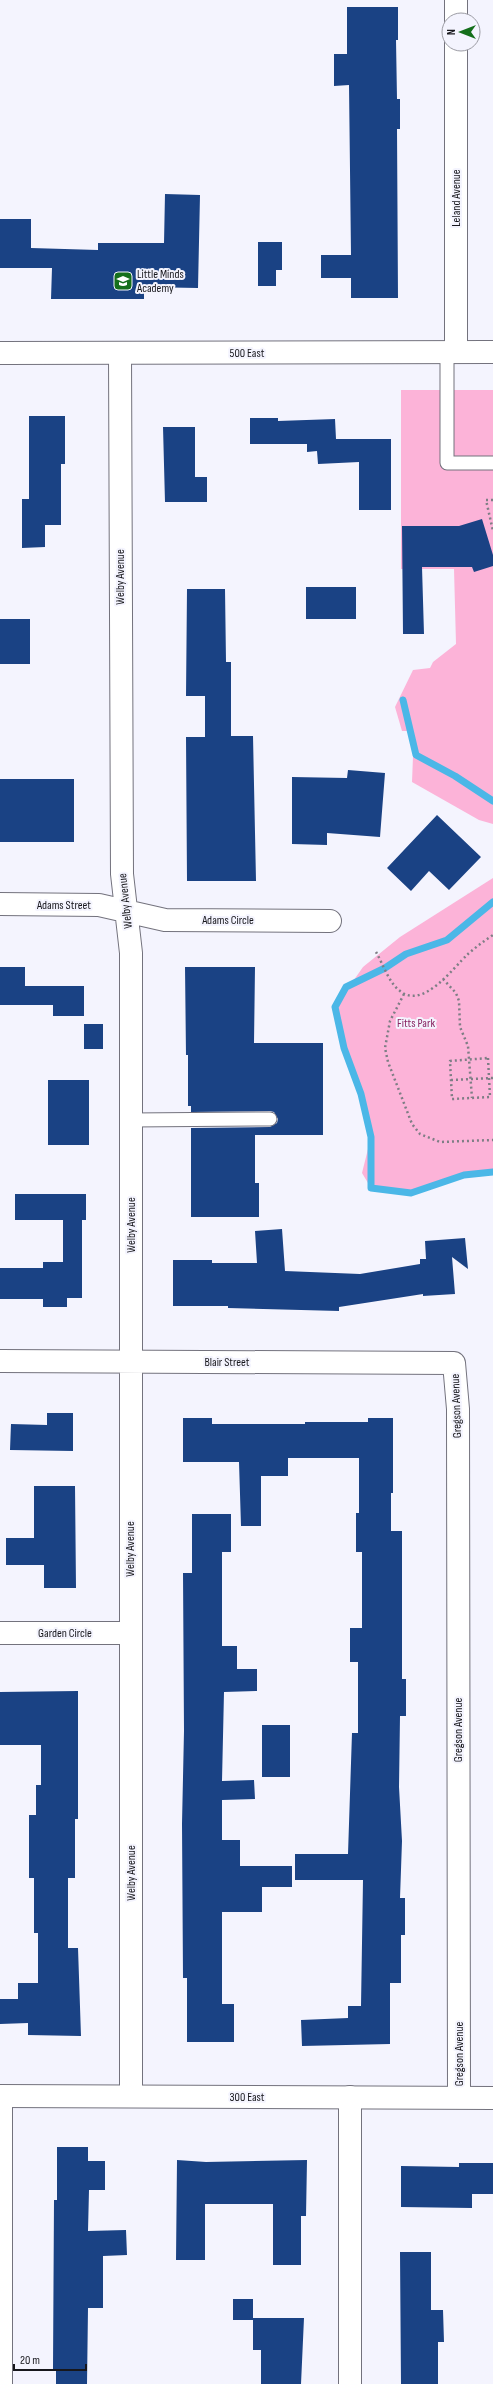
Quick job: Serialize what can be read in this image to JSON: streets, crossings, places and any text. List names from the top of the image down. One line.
{"streets":{"street":["Leland Avenue","500 East","Welby Avenue","Adams Street","Adams Circle","Blair Street","Gregson Avenue","Garden Circle","300 East"]},"crossings":[["Leland Avenue","500 East"],["500 East","Welby Avenue"],["Welby Avenue","Adams Street"],["Welby Avenue","Adams Circle"],["Welby Avenue","Blair Street"],["Welby Avenue","Garden Circle"],["Welby Avenue","300 East"],["Adams Street","Adams Circle"],["Blair Street","Gregson Avenue"],["Gregson Avenue","300 East"]],"parks":["Fitts Park"],"places":{"school or university":["Little Minds Academy"]},"scale_bar":"20 m","north":"left"}
